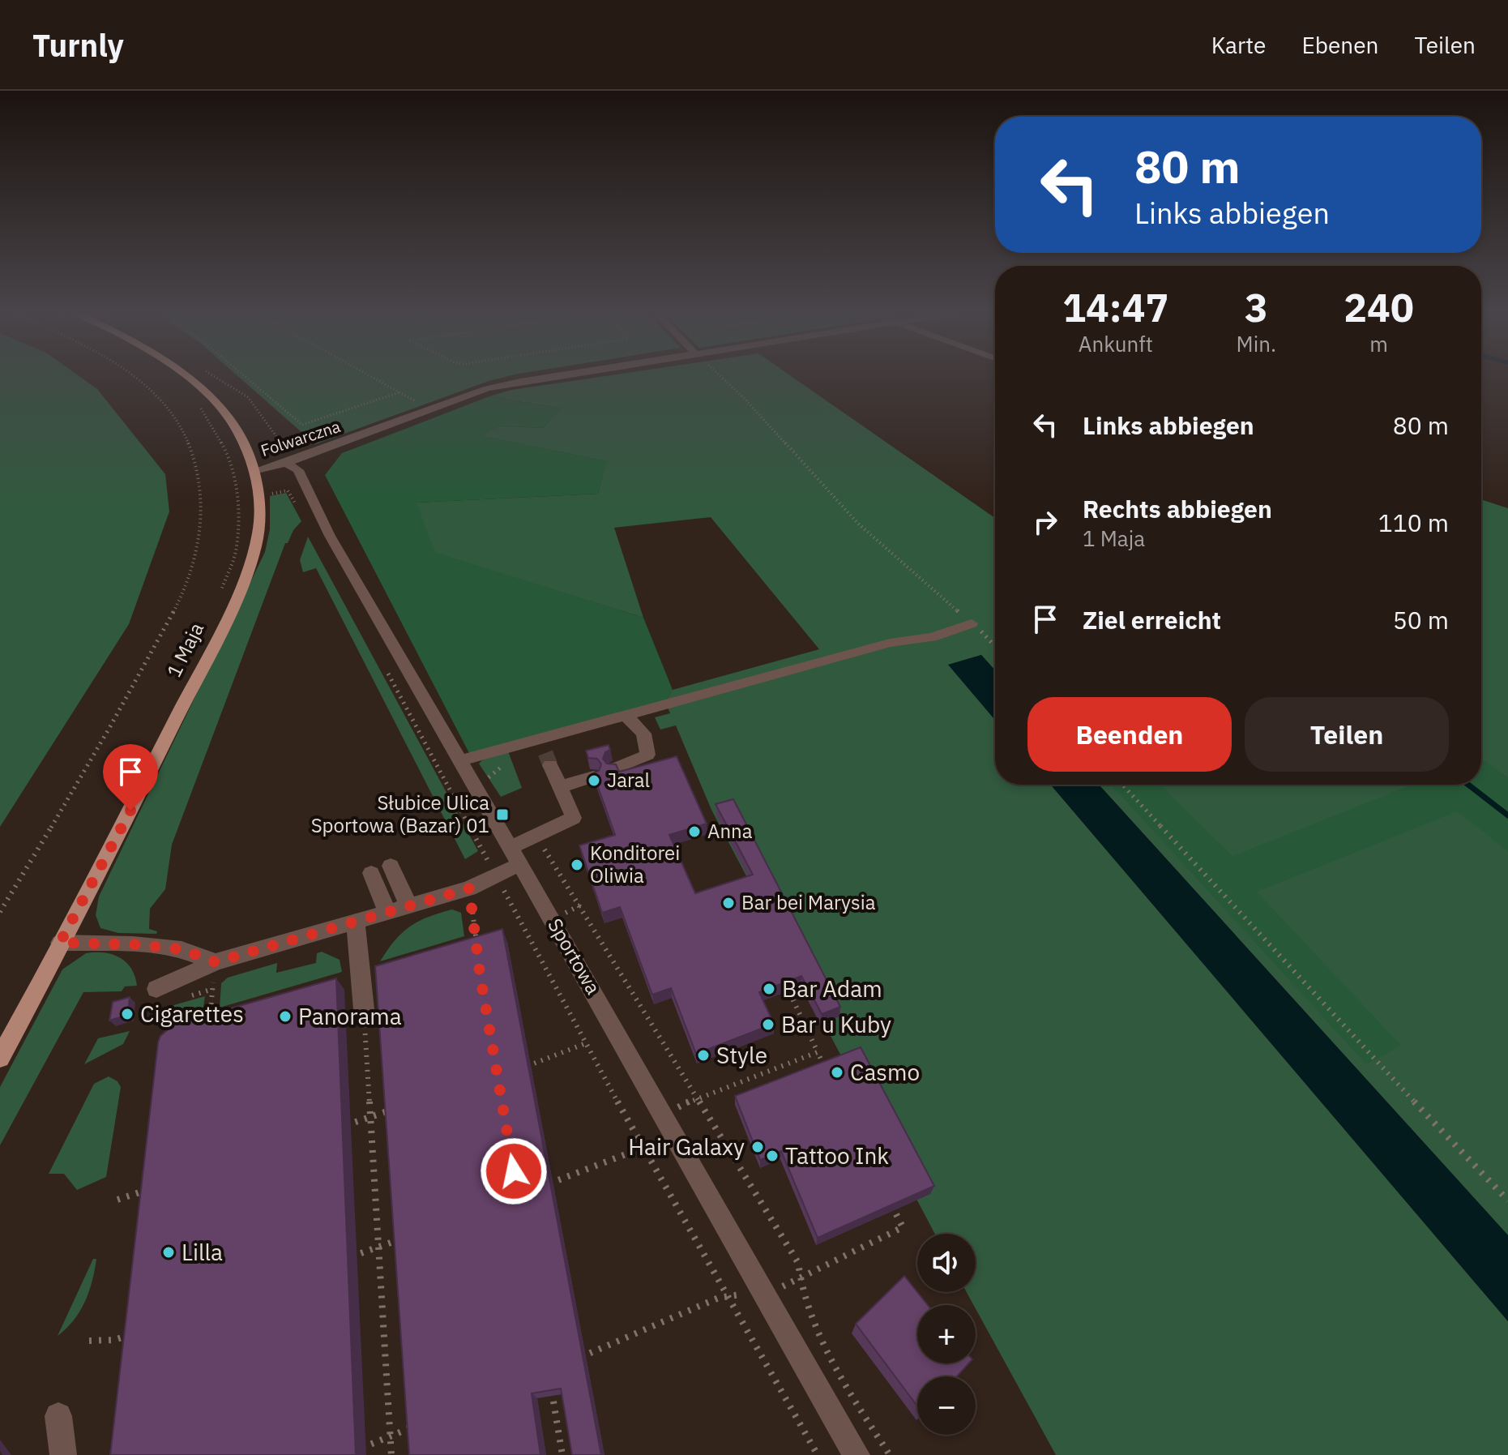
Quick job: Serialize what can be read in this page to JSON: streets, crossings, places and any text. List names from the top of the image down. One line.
{"streets":{"main road":["1 Maja"],"street":["Folwarczna","Sportowa"]},"crossings":[["Folwarczna","1 Maja"],["Folwarczna","Sportowa"]],"places":{"other":["Jaral","Anna","Konditorei Oliwia","Bar bei Marysia","Bar Adam","Cigarettes","Panorama","Bar u Kuby","Style","Casmo","Hair Galaxy","Tattoo Ink","Lilla"],"transit":["Słubice Ulica Sportowa (Bazar) 01"]},"page":{"header":"Turnly","nav":["Karte","Ebenen","Teilen"],"turn":["80 m","Links abbiegen"],"eta":["14:47","Ankunft","3","Min.","240","m"],"list":[{"name":"Links abbiegen","value":"80 m"},{"name":"Rechts abbiegen","note":"1 Maja","value":"110 m"},{"name":"Ziel erreicht","value":"50 m"}],"buttons":["Beenden","Teilen"],"map_buttons":["+","−"]}}
